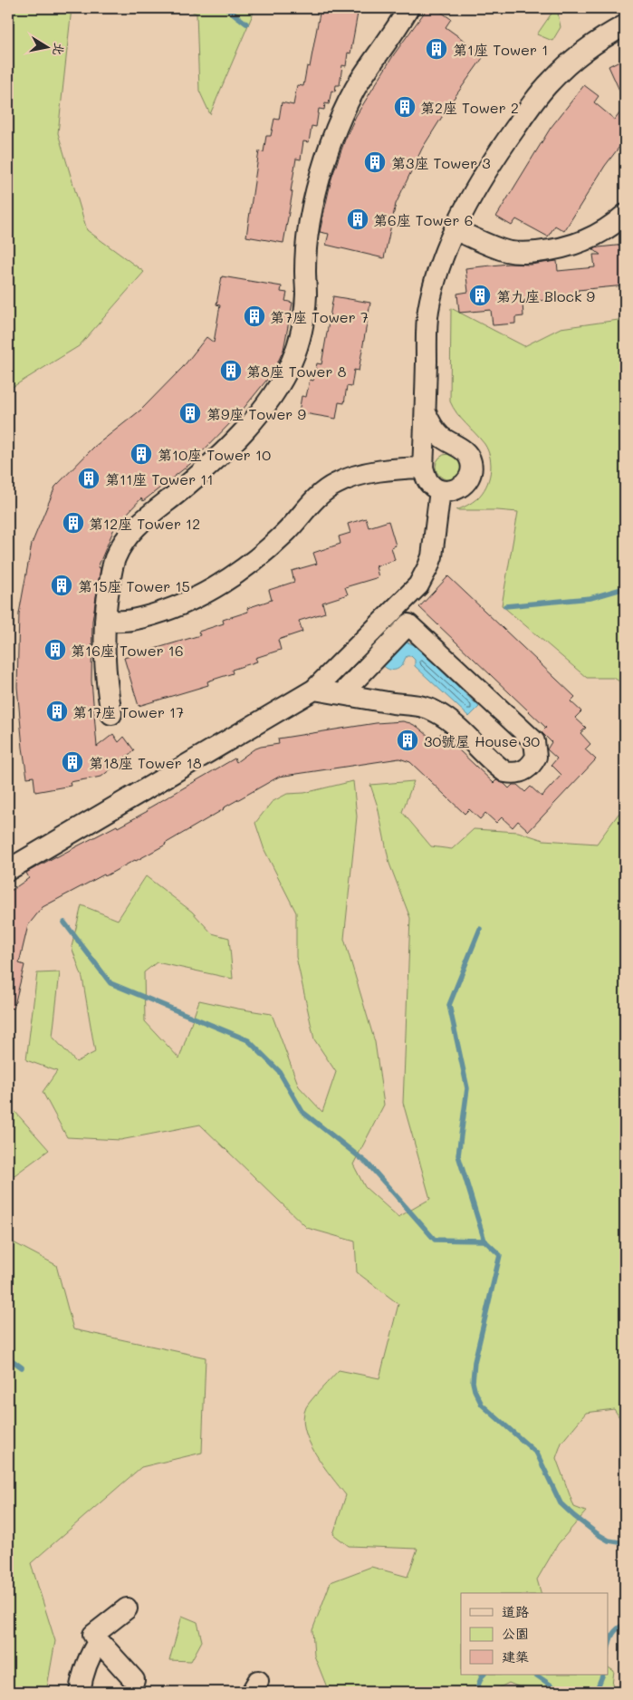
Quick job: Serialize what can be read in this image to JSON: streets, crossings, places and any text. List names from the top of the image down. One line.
{"places":{"building":["第1座 Tower 1","第2座 Tower 2","第3座 Tower 3","第6座 Tower 6","第九座 Block 9","第7座 Tower 7","第8座 Tower 8","第9座 Tower 9","第10座 Tower 10","第11座 Tower 11","第12座 Tower 12","第15座 Tower 15","第16座 Tower 16","第17座 Tower 17","30號屋 House 30","第18座 Tower 18"]},"legend":["道路","公園","建築"],"north":"right"}
